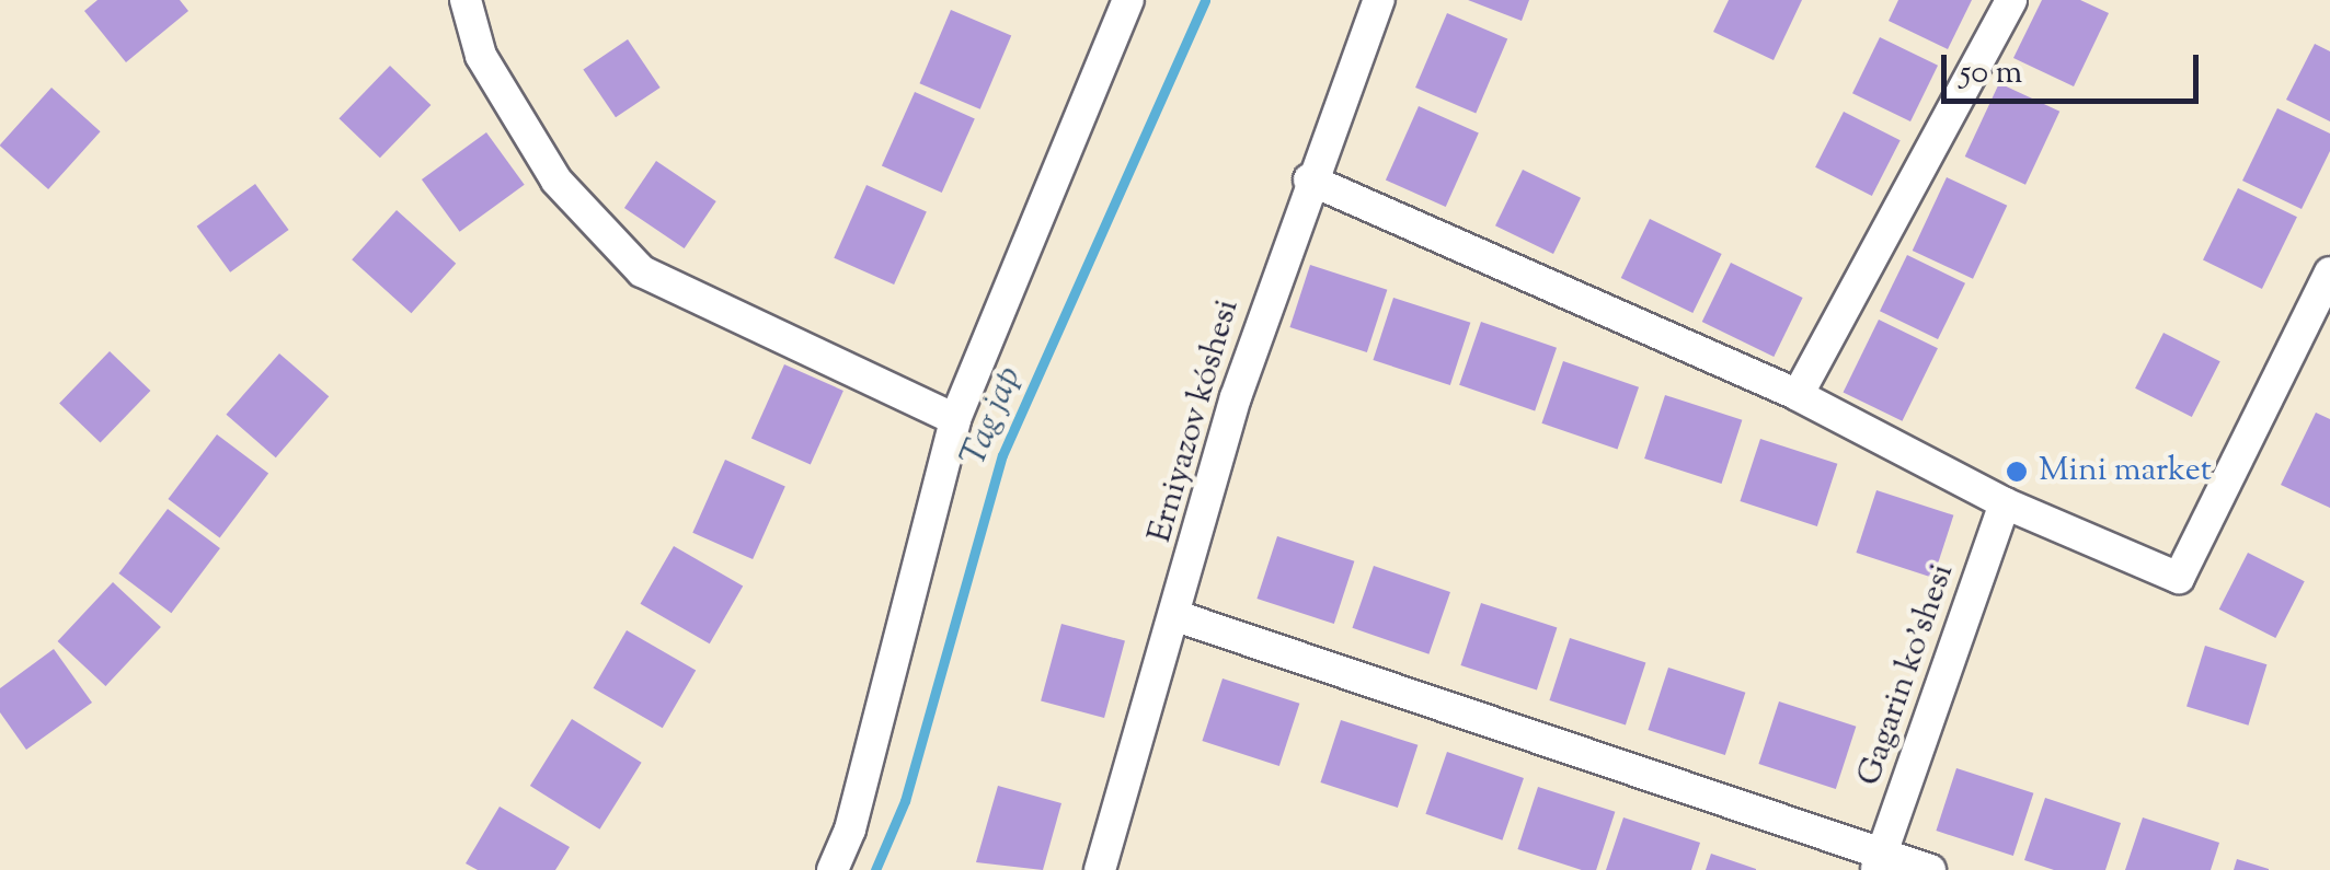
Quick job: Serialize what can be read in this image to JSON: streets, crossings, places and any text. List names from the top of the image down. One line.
{"streets":{"street":["Erniyazov kóshesi","Gagarin ko'shesi"]},"water":["Tag jap"],"places":["Mini market"],"scale_bar":"50 m"}
